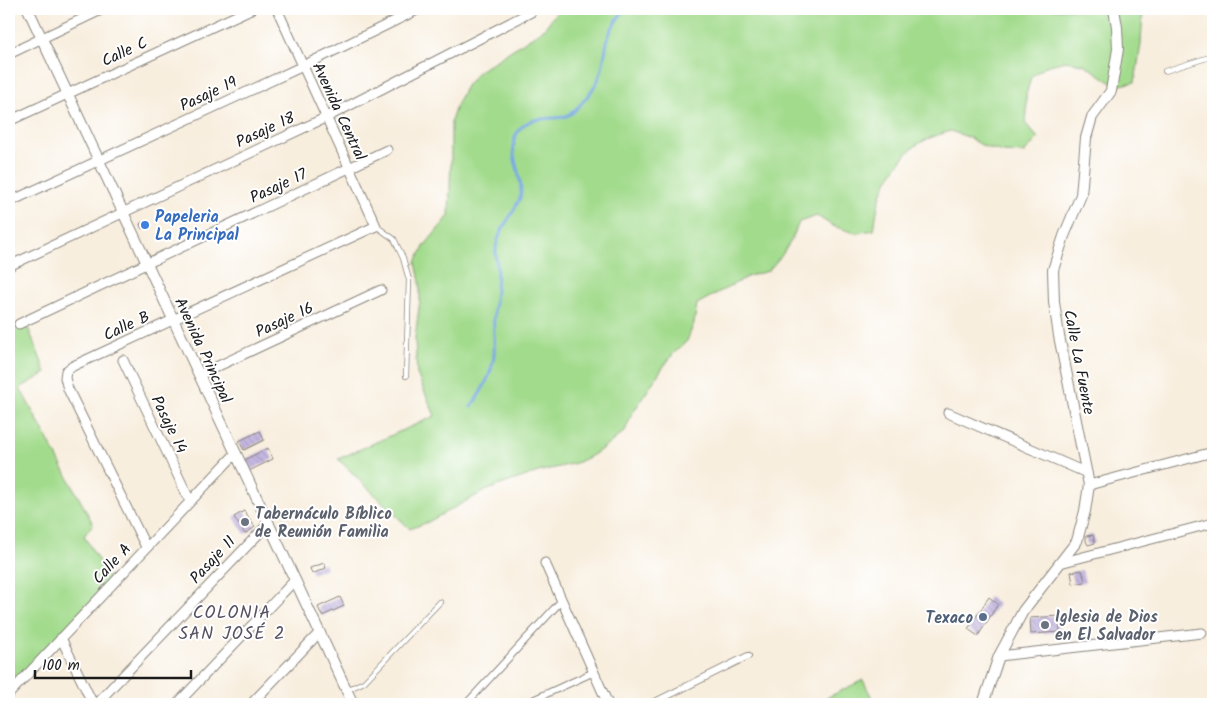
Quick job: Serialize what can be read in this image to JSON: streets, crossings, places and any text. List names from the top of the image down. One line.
{"streets":{"street":["Calle C","Pasaje 19","Avenida Central","Pasaje 18","Pasaje 17","Pasaje 16","Calle B","Avenida Principal","Calle La Fuente","Pasaje 14","Pasaje 11","Calle A"]},"crossings":[["Calle C","Avenida Principal"],["Pasaje 19","Avenida Central"],["Pasaje 19","Avenida Principal"],["Avenida Central","Pasaje 18"],["Avenida Central","Pasaje 17"],["Avenida Central","Calle B"],["Pasaje 18","Avenida Principal"],["Pasaje 17","Avenida Principal"],["Pasaje 16","Avenida Principal"],["Calle B","Avenida Principal"],["Calle B","Calle A"],["Avenida Principal","Pasaje 11"],["Avenida Principal","Calle A"],["Pasaje 14","Calle A"]],"districts":["COLONIA SAN JOSÉ 2"],"places":["Papeleria La Principal","Tabernáculo Bíblico de Reunión Familia","Texaco","Iglesia de Dios en El Salvador"],"scale_bar":"100 m"}
